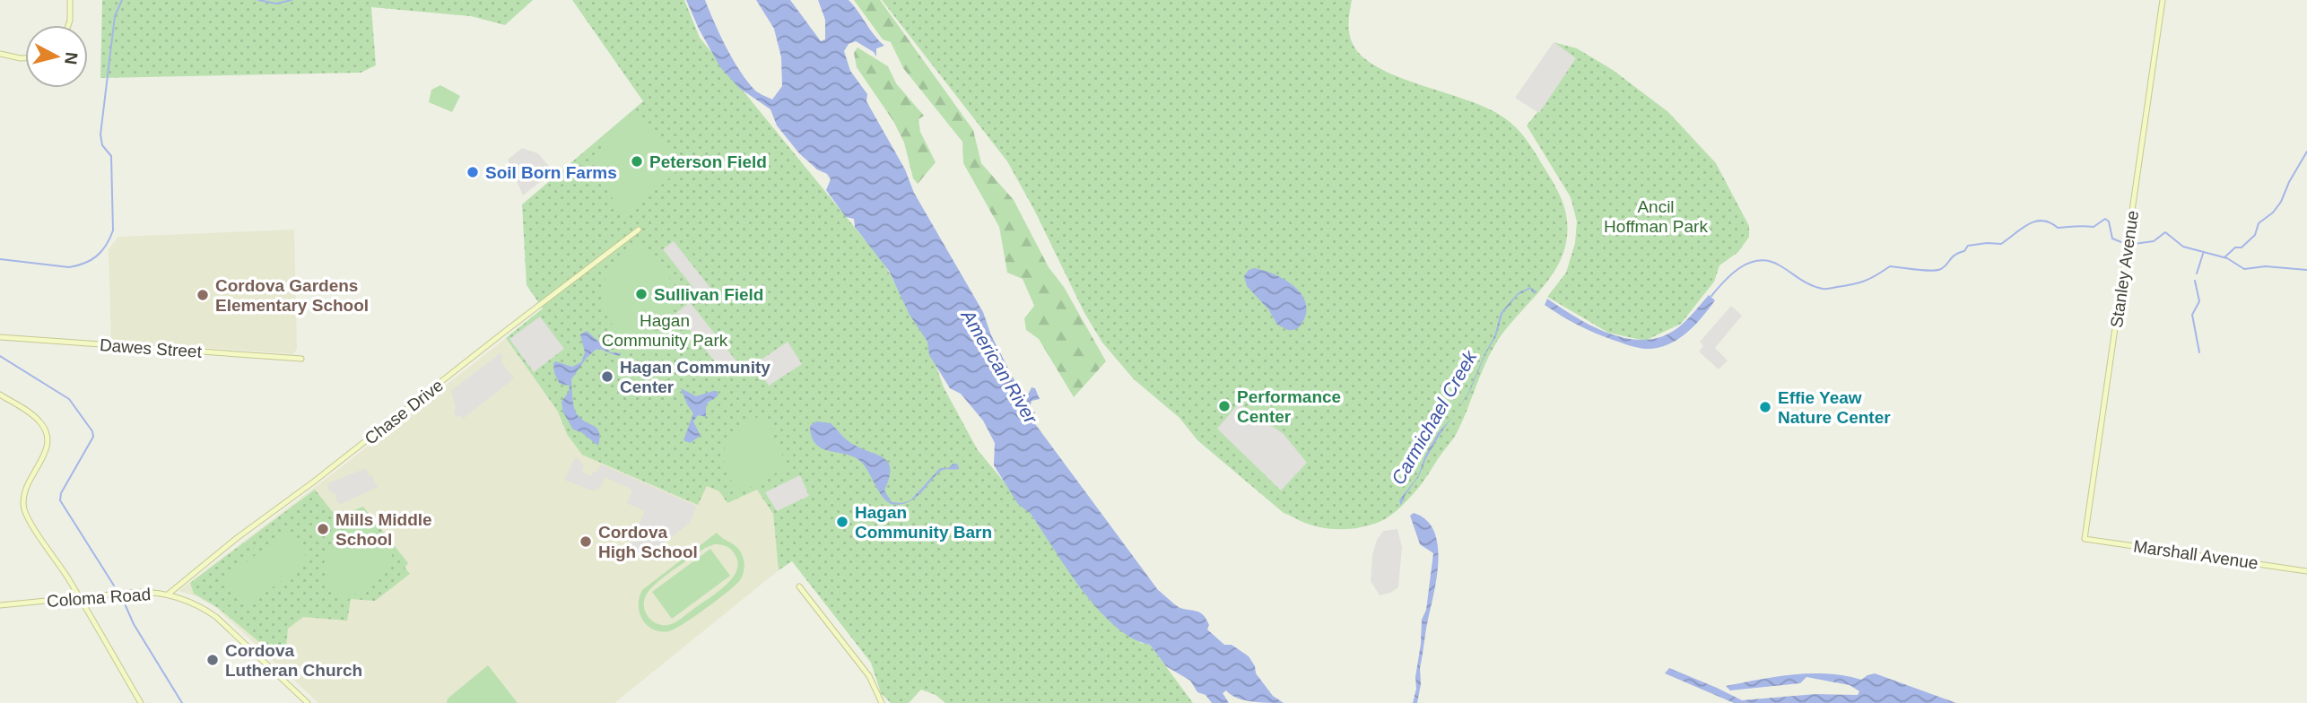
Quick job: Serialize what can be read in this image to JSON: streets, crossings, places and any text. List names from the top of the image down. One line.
{"streets":{"street":["Stanley Avenue","Dawes Street","Chase Drive","Marshall Avenue","Coloma Road"]},"crossings":[["Stanley Avenue","Marshall Avenue"],["Chase Drive","Coloma Road"]],"water":["American River","Carmichael Creek"],"parks":["Ancil Hoffman Park","Hagan Community Park"],"places":["Peterson Field","Soil Born Farms","Sullivan Field","Cordova Gardens Elementary School","Hagan Community Center","Performance Center","Effie Yeaw Nature Center","Hagan Community Barn","Mills Middle School","Cordova High School","Cordova Lutheran Church"],"north":"right"}
